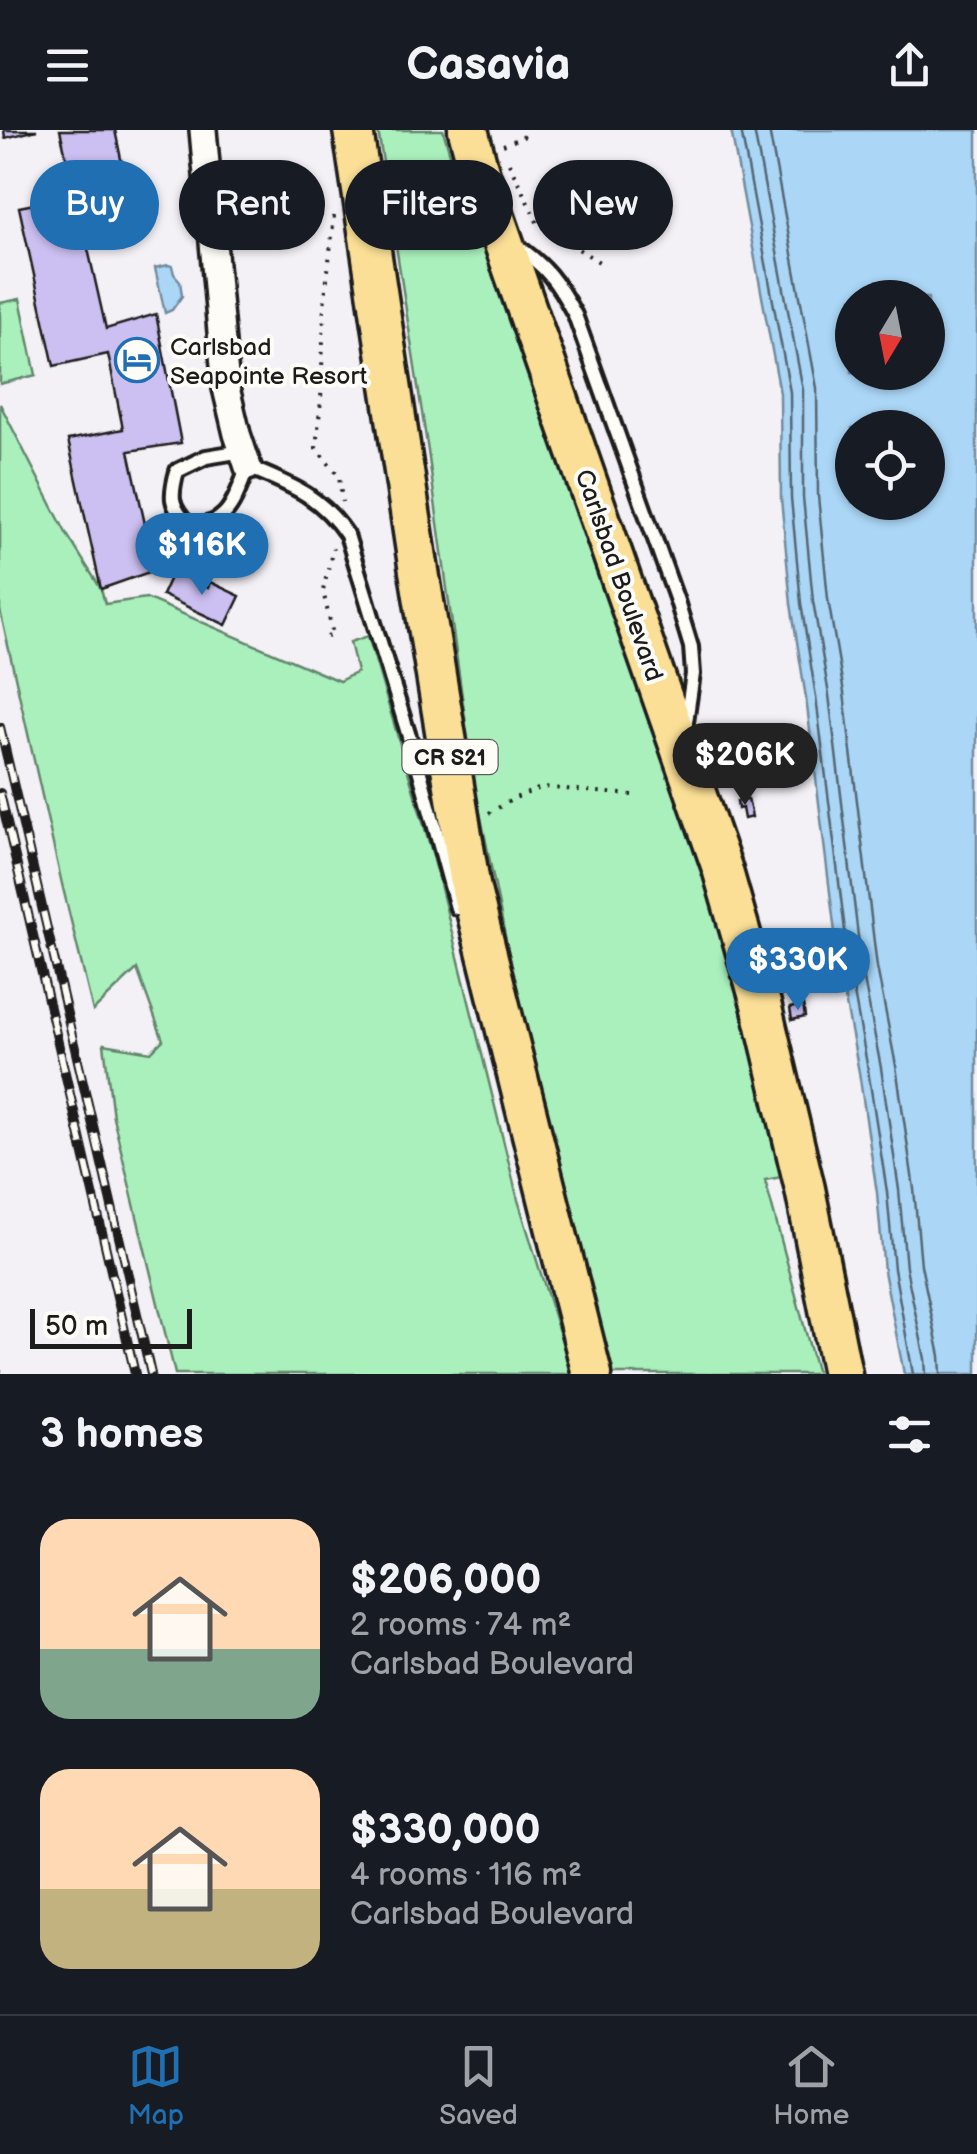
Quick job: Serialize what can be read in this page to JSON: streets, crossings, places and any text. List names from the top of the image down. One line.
{"streets":{"main road":["Carlsbad Boulevard","CR S21"]},"places":{"hotel":["Carlsbad Seapointe Resort"]},"scale_bar":"50 m","north":"bottom","page":{"header":"Casavia","chip":["Buy","Rent","Filters","New"],"price":["$116K","$206K","$330K"],"scale":"50 m","heading":"3 homes","list":[{"name":"$206,000","note":"2 rooms · 74 m² · Carlsbad Boulevard"},{"name":"$330,000","note":"4 rooms · 116 m² · Carlsbad Boulevard"}],"tabs":["Map","Saved","Home"]}}
